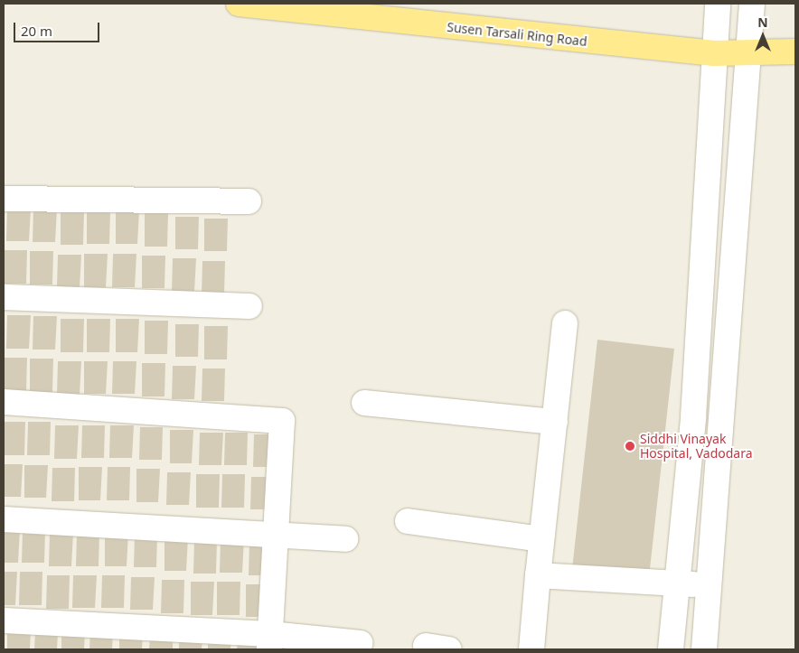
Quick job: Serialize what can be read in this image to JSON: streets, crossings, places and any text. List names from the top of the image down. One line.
{"streets":{"main road":["Susen Tarsali Ring Road"]},"places":["Siddhi Vinayak Hospital, Vadodara"],"scale_bar":"20 m","north":"top"}
